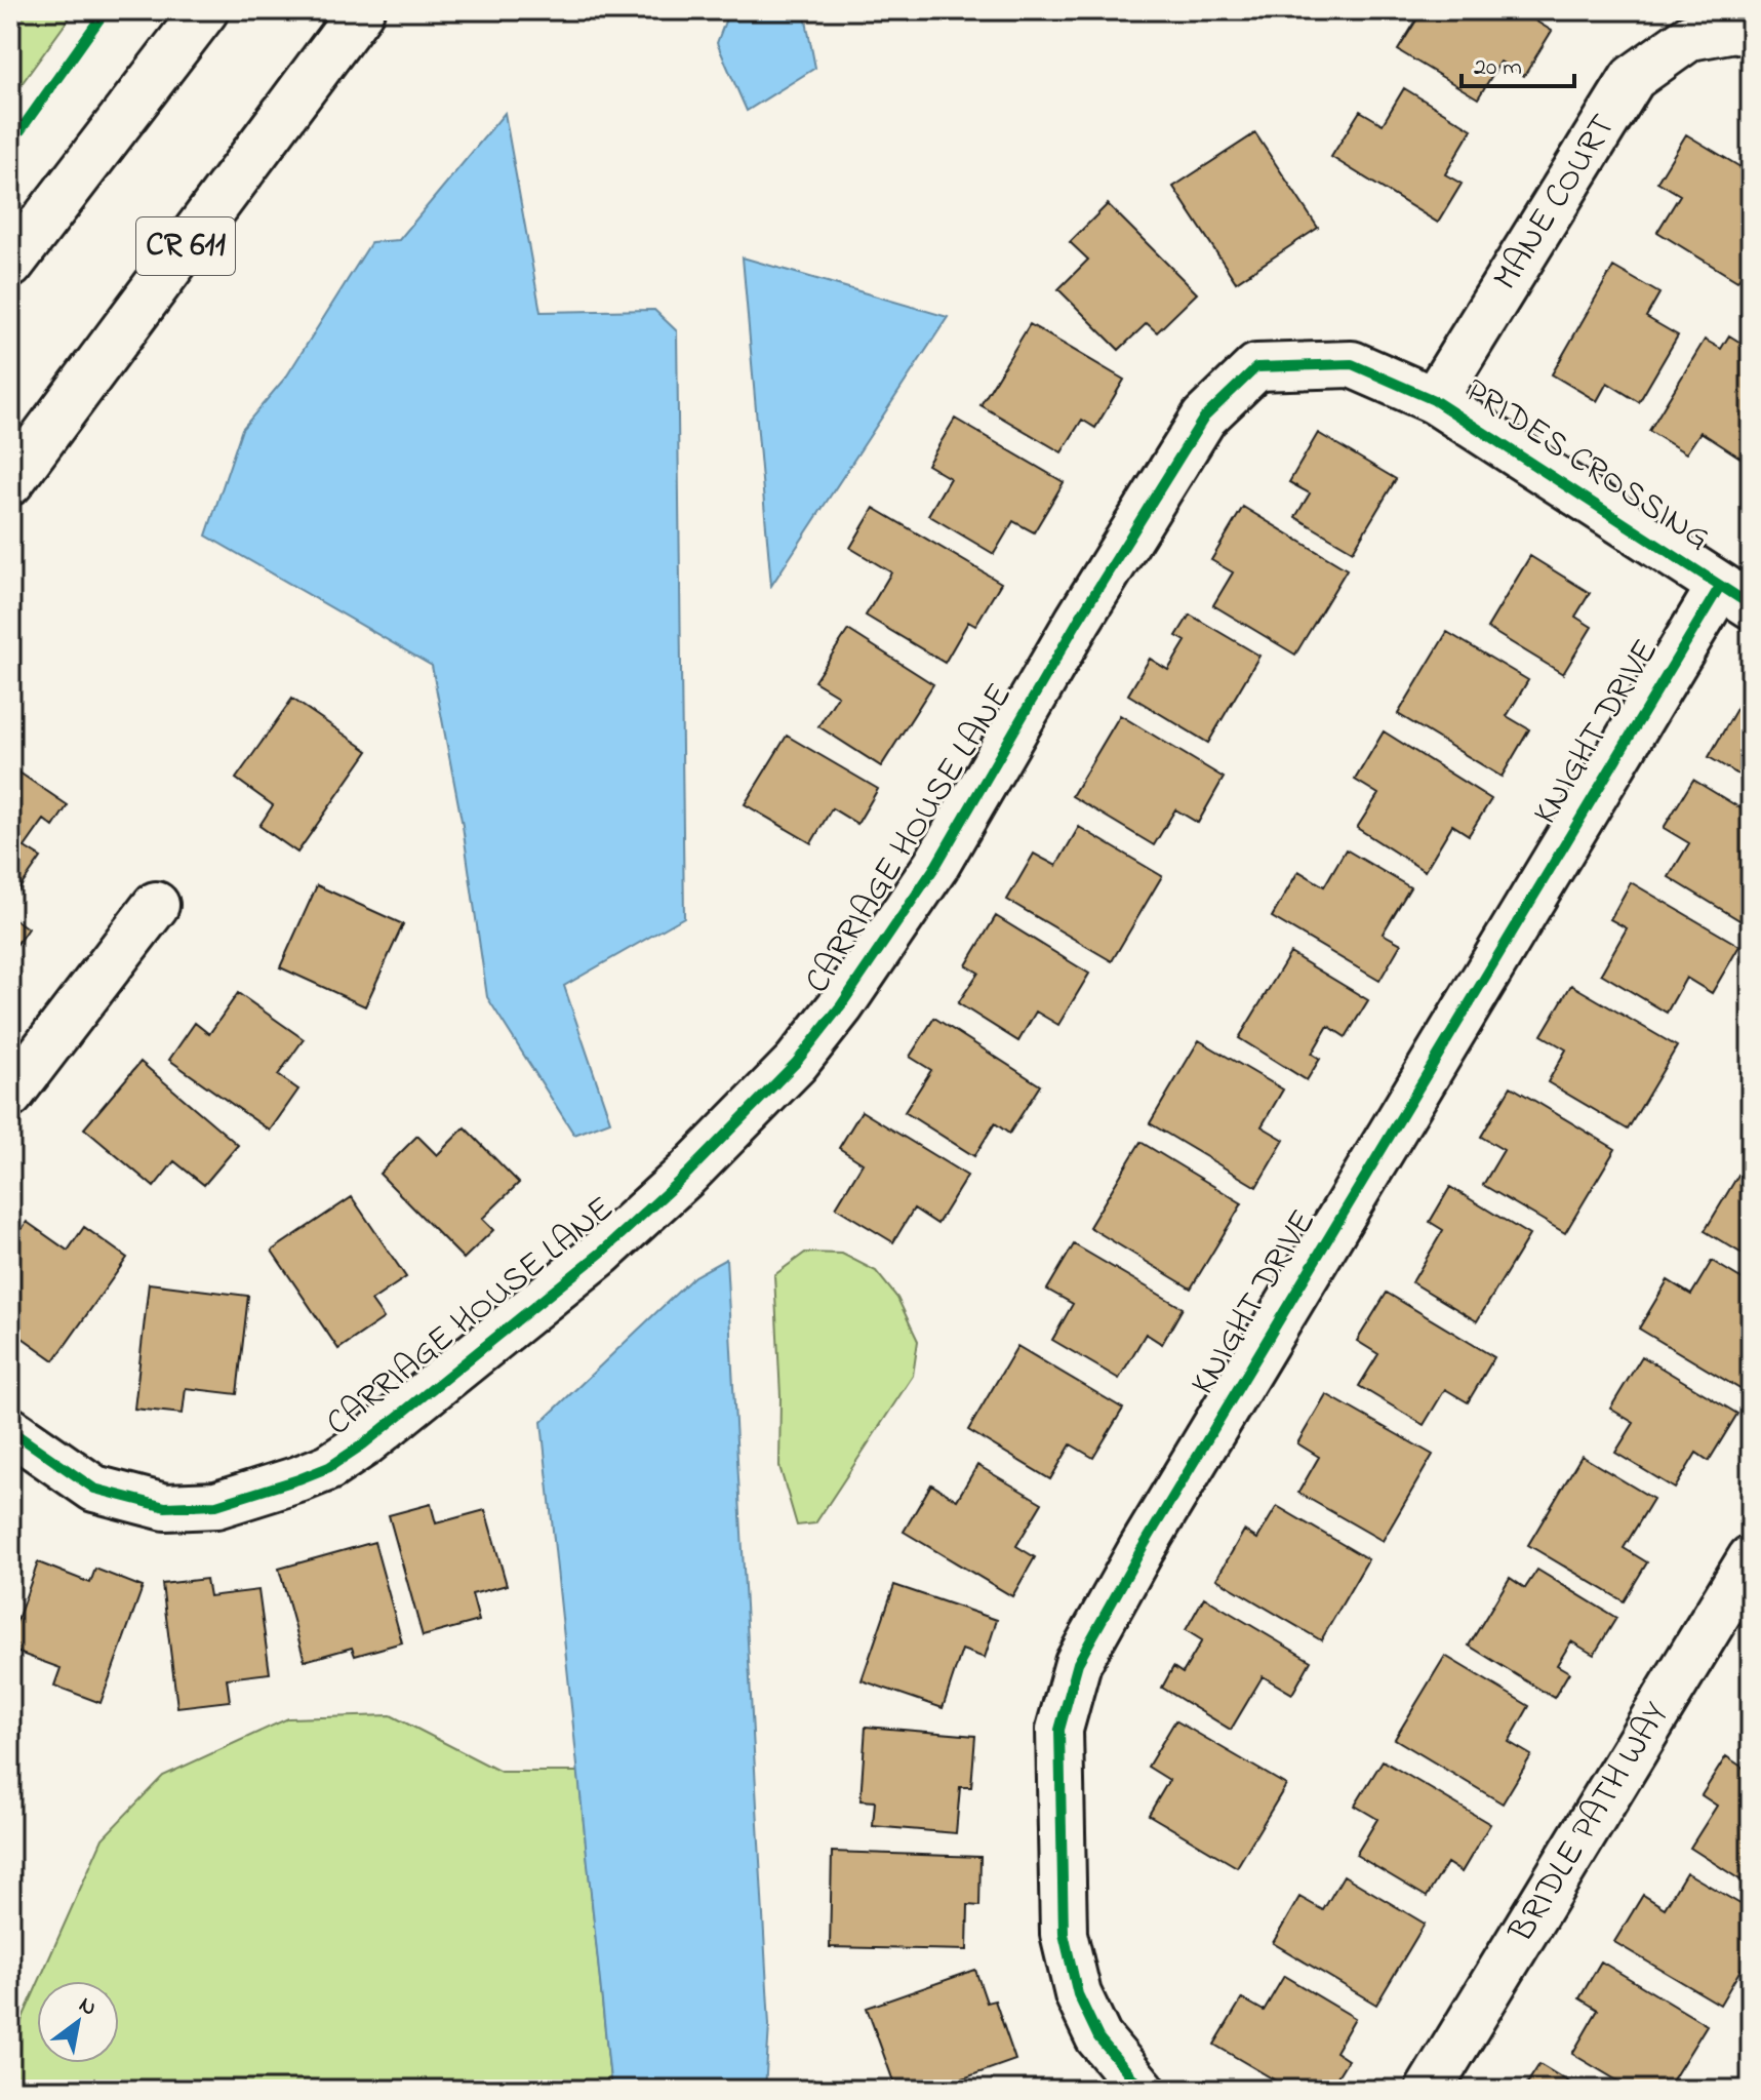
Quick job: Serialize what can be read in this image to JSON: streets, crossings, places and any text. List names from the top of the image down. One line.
{"streets":{"street":["MANE COURT","CR 611","PRIDES CROSSING","KNIGHT DRIVE","CARRIAGE HOUSE LANE","BRIDLE PATH WAY"]},"crossings":[["MANE COURT","PRIDES CROSSING"],["MANE COURT","CARRIAGE HOUSE LANE"],["PRIDES CROSSING","KNIGHT DRIVE"],["PRIDES CROSSING","CARRIAGE HOUSE LANE"]],"scale_bar":"20 m","north":"top right"}
